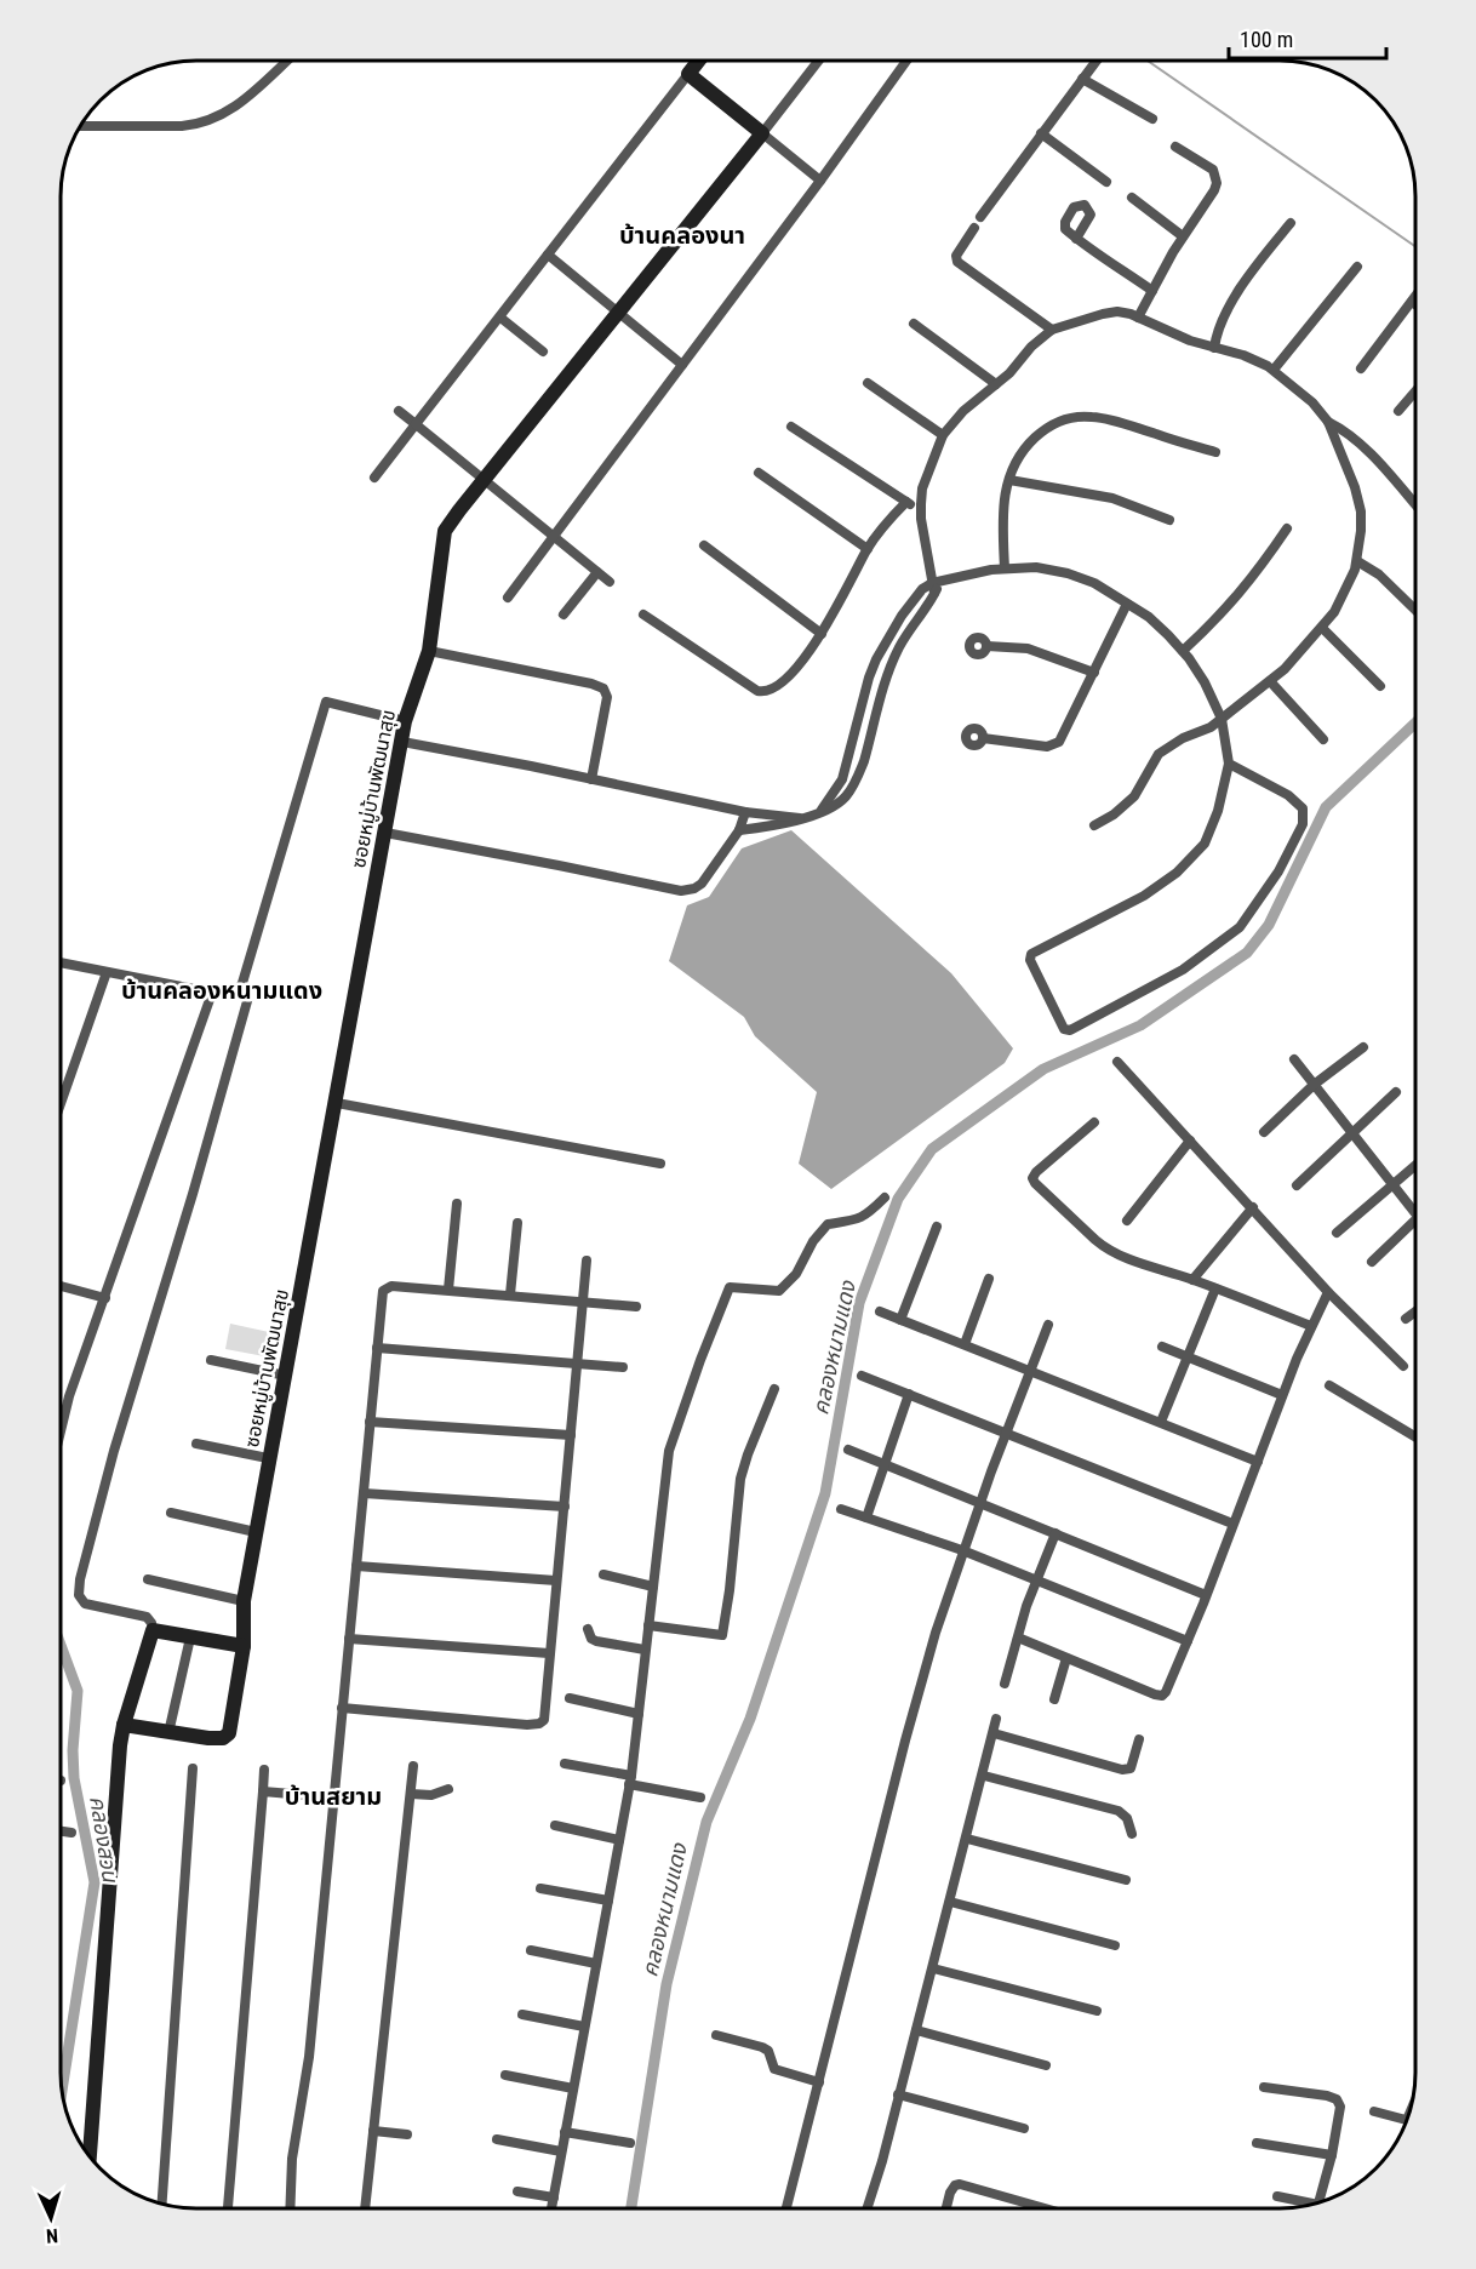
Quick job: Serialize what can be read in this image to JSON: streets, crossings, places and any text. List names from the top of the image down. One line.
{"streets":{"street":["ซอยหมู่บ้านพัฒนาสุข"]},"districts":["บ้านคลองนา","บ้านคลองหนามแดง","บ้านสยาม"],"water":["คลองหนามแดง","คลองสวน"],"scale_bar":"100 m","north":"bottom"}
